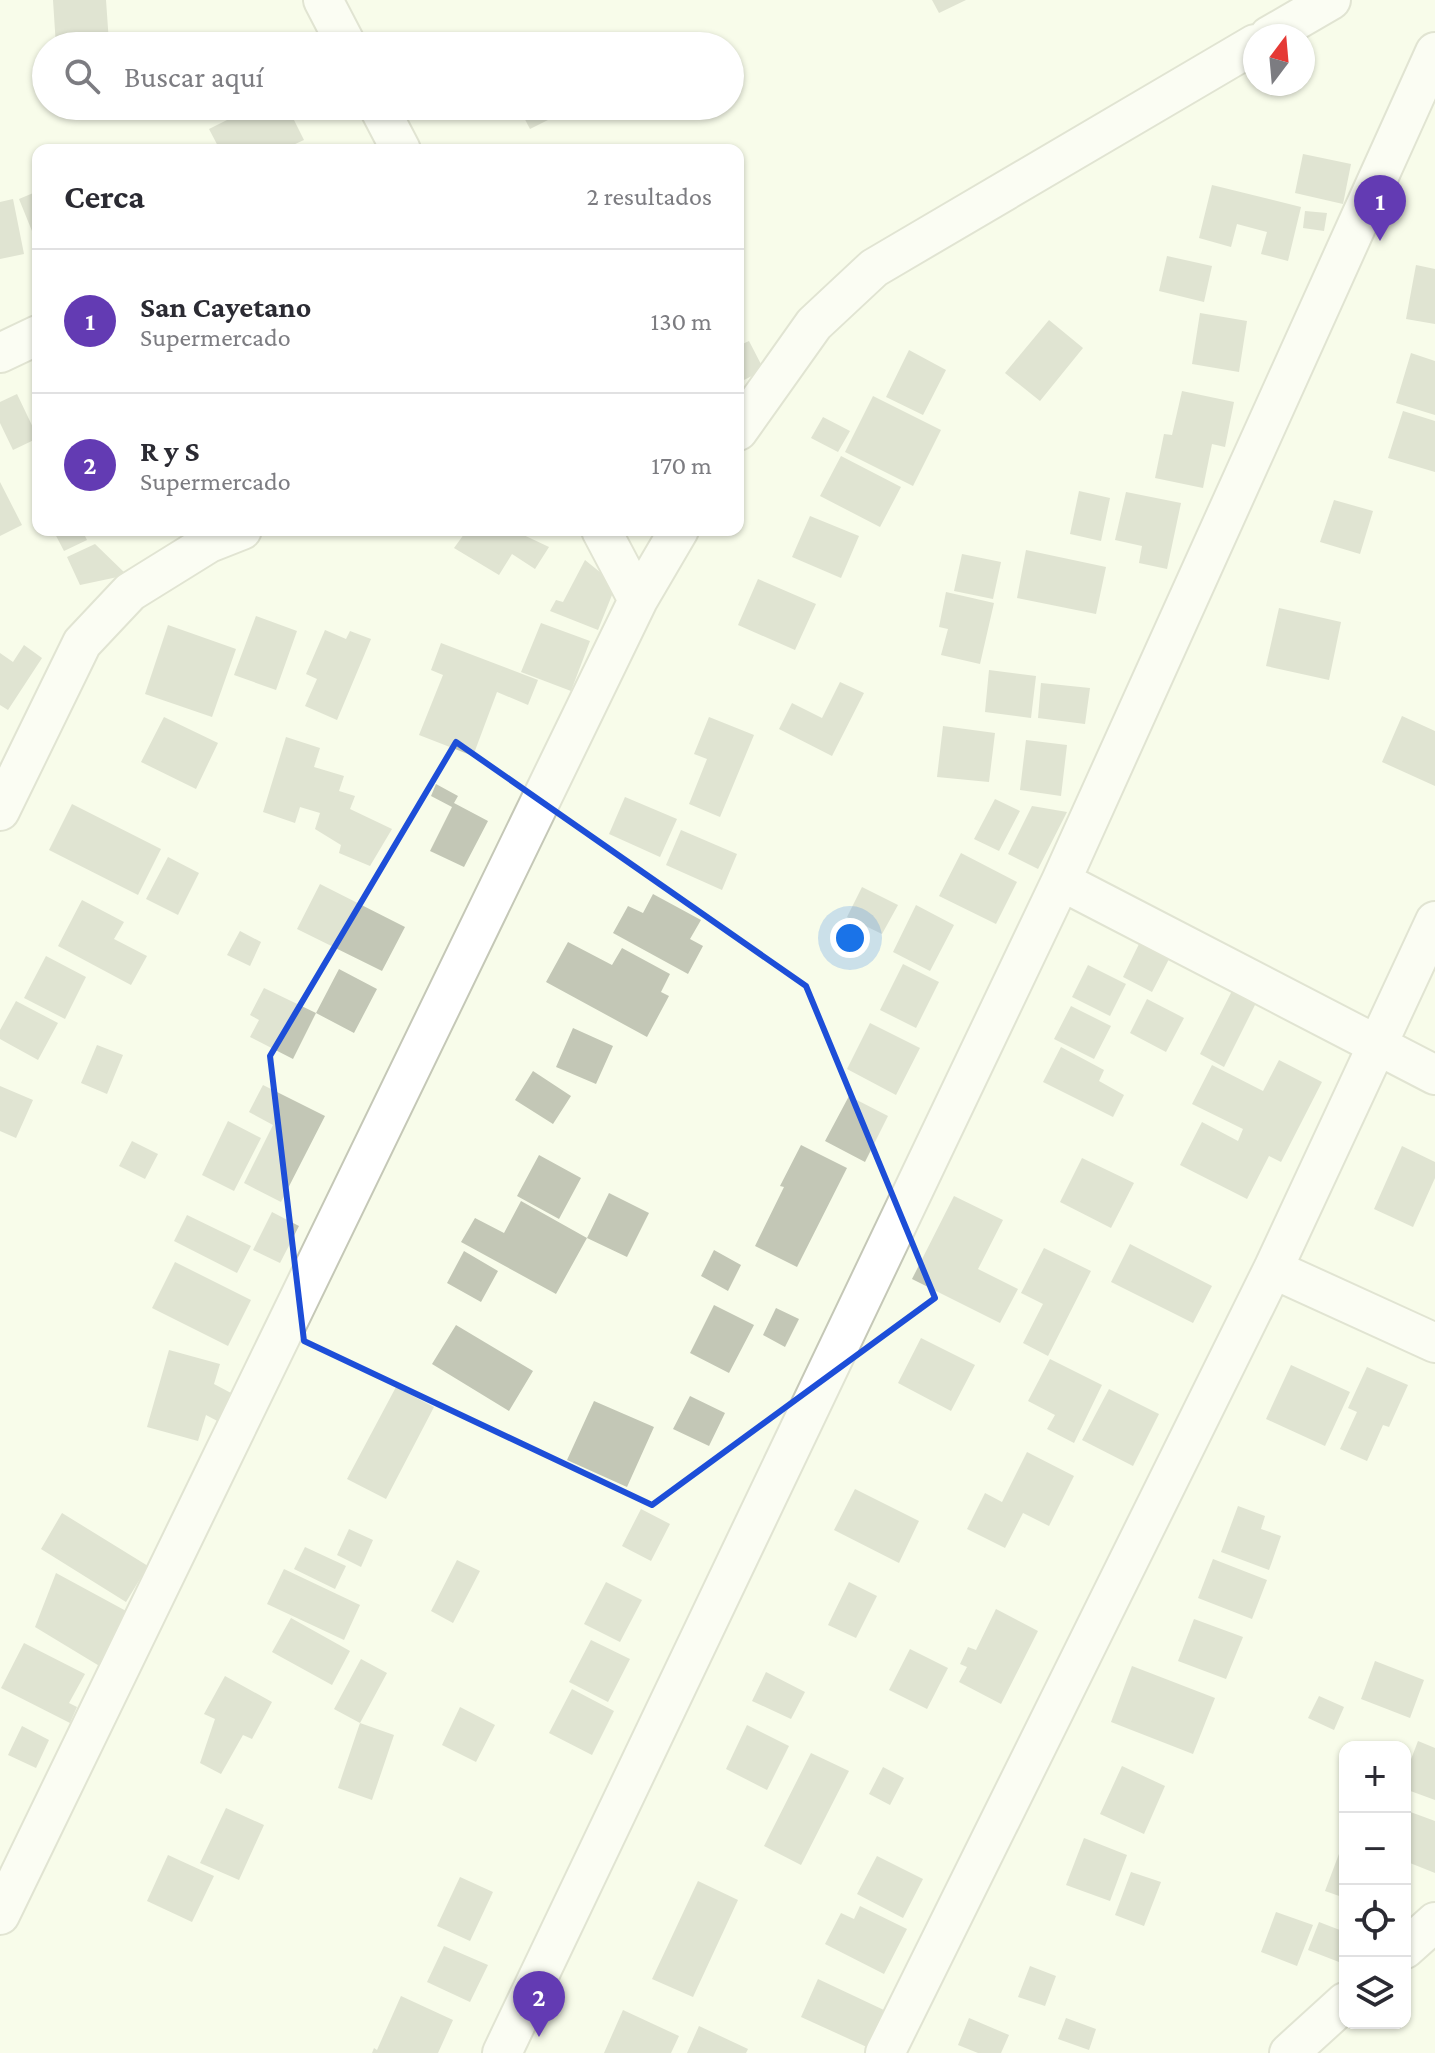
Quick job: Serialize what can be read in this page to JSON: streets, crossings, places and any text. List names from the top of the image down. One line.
{"north":"top","page":{"search":"Buscar aquí","heading":["Cerca","2 resultados"],"pins":["1","2"],"list":[{"mark":"1","name":"San Cayetano","note":"Supermercado","value":"130 m"},{"mark":"2","name":"R y S","note":"Supermercado","value":"170 m"}],"map_buttons":["+","−"]}}
